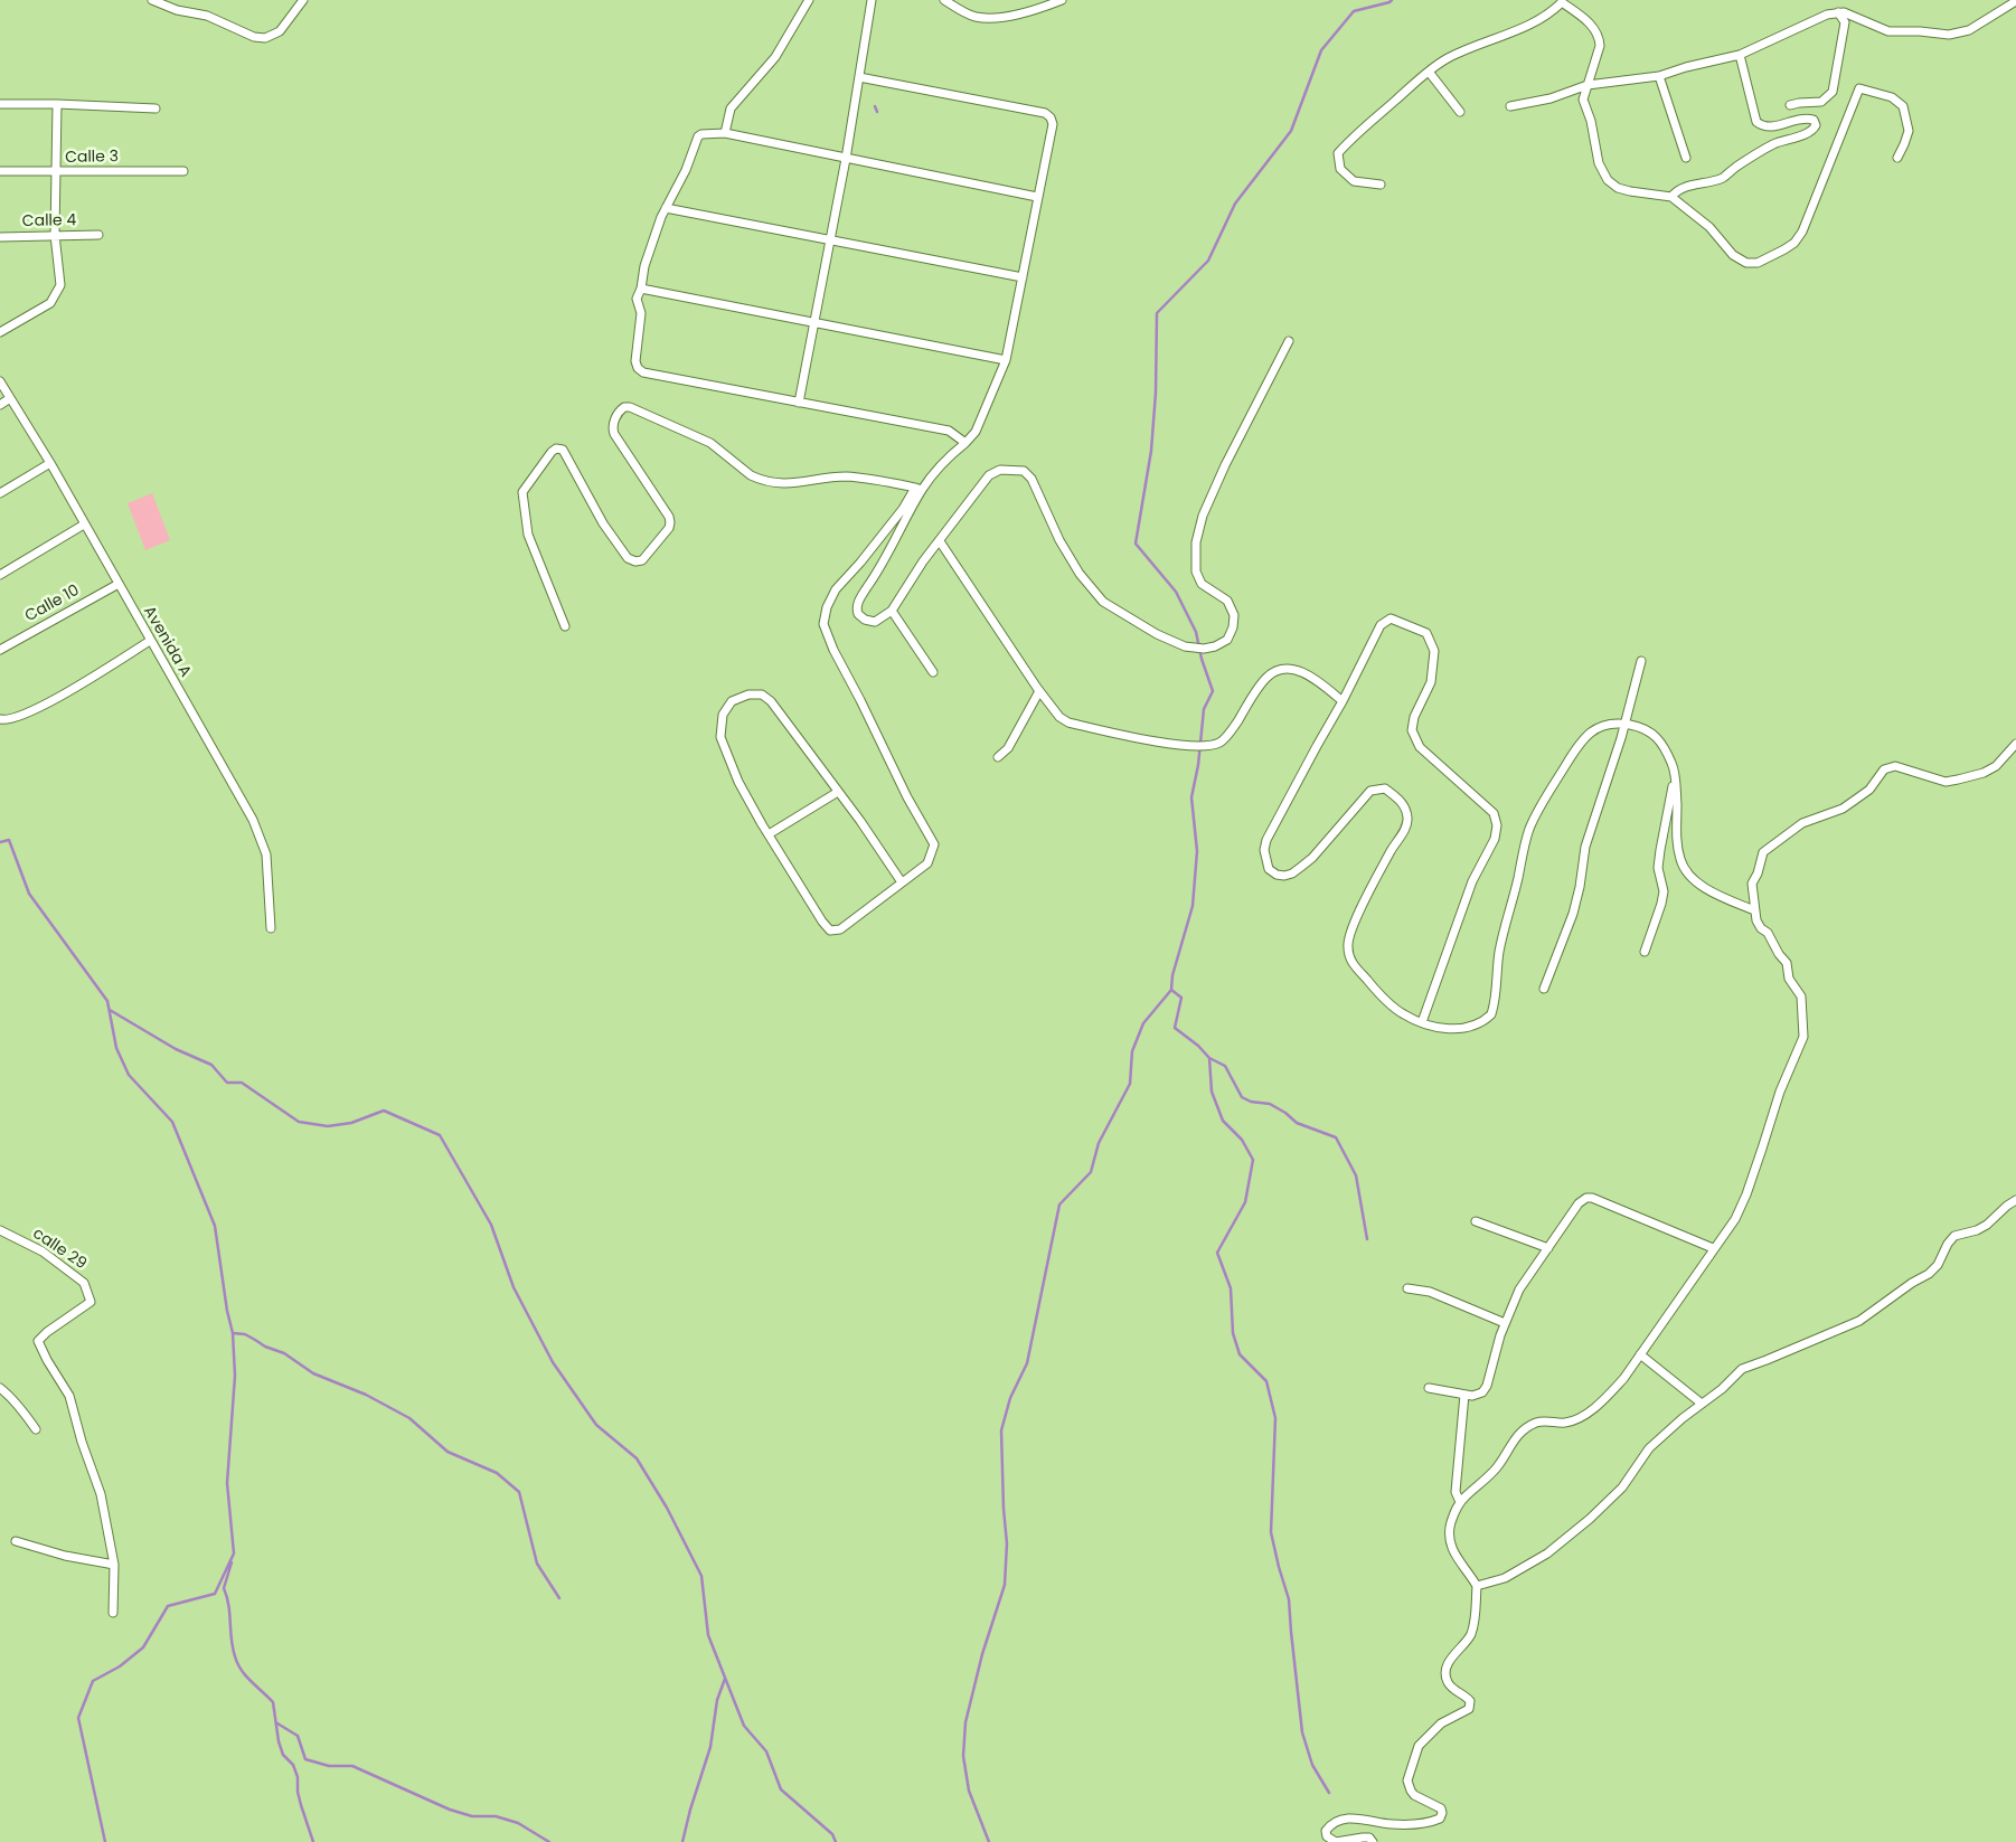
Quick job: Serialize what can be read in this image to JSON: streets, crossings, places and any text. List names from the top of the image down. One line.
{"streets":{"street":["Calle 3","Calle 4","Calle 10","Avenida A","calle 29"]},"crossings":[["Calle 10","Avenida A"]]}
